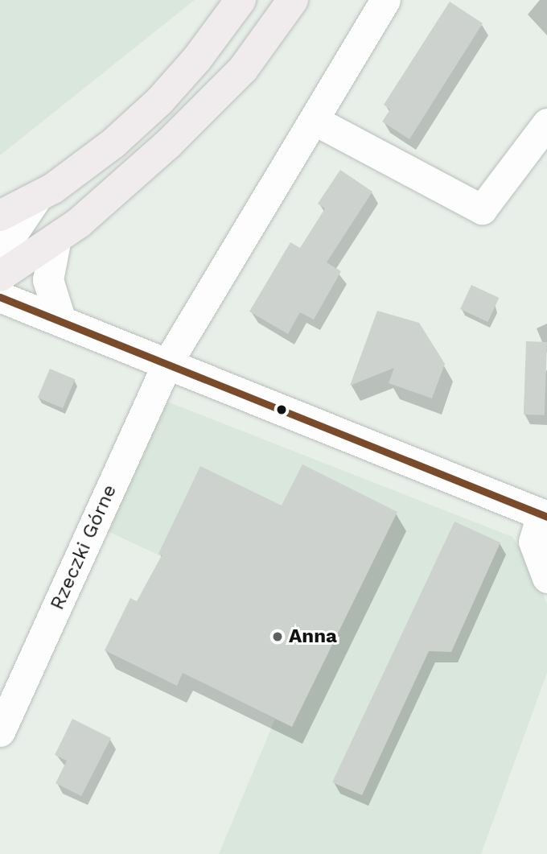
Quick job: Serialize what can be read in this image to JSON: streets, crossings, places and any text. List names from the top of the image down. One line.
{"streets":{"street":["Rzeczki Górne"]},"places":["Anna"]}
